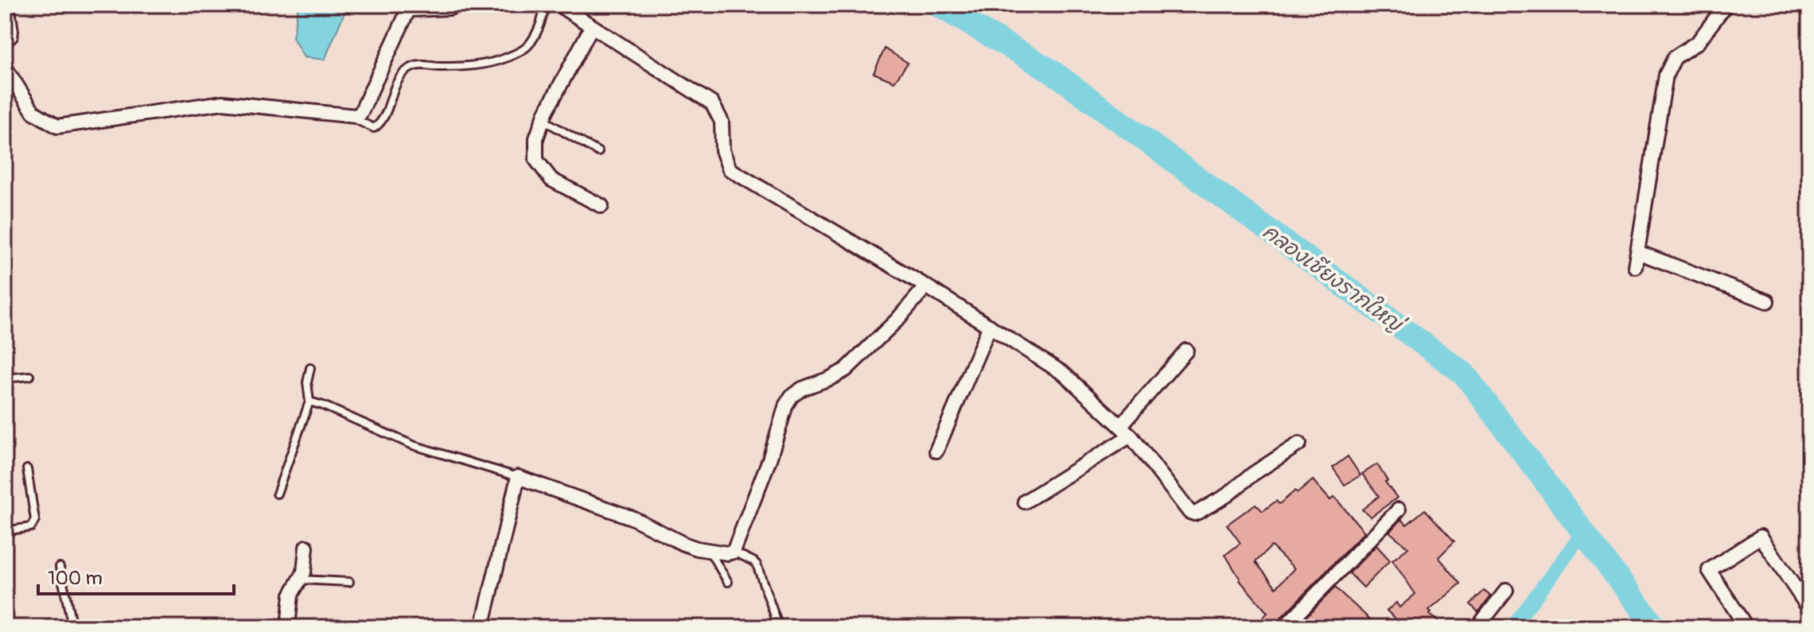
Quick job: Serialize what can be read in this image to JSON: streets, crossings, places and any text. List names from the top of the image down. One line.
{"water":["คลองเชียงรากใหญ่"],"scale_bar":"100 m"}
